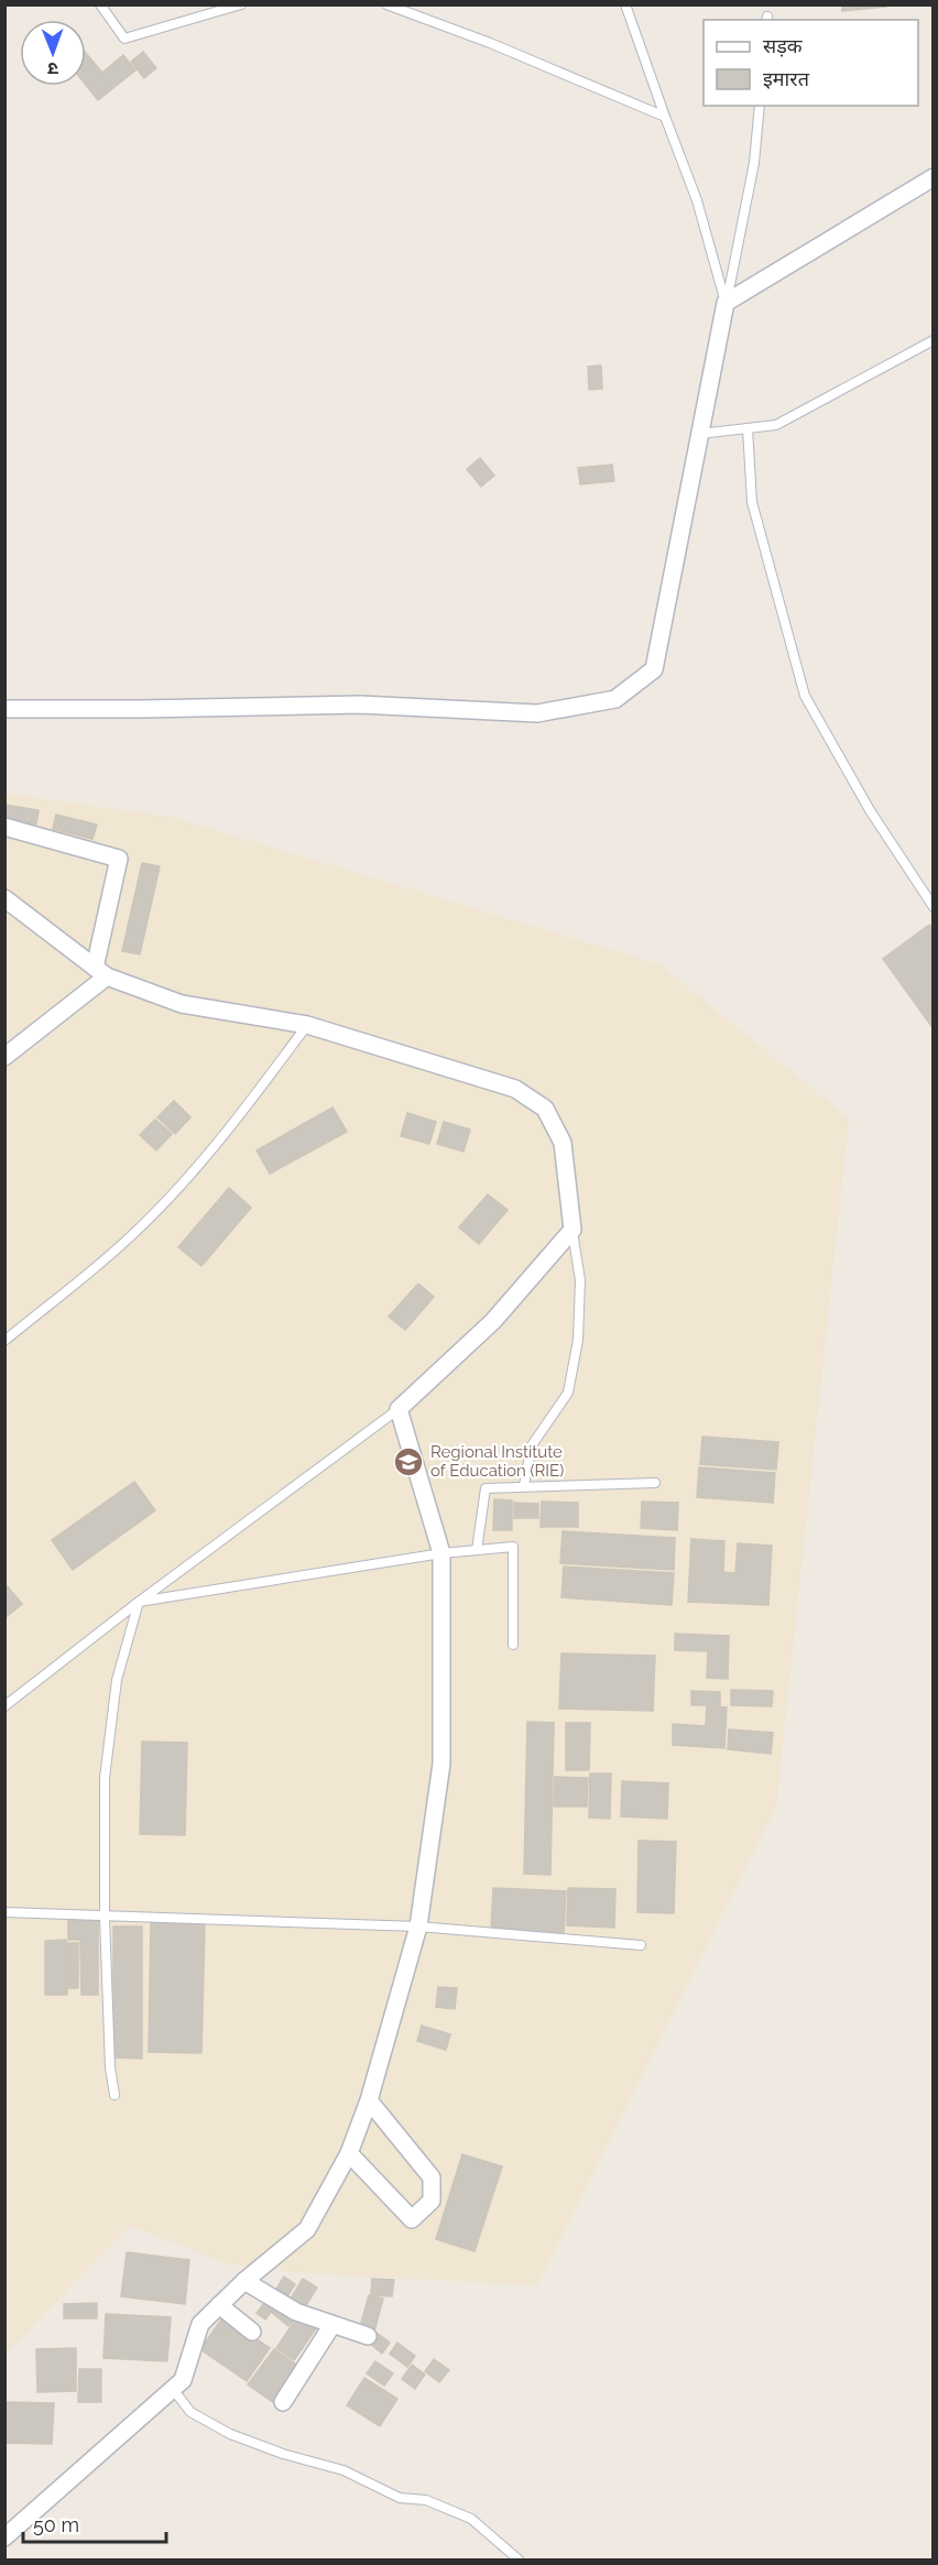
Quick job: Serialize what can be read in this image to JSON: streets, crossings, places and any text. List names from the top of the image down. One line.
{"places":{"school or university":["Regional Institute of Education (RIE)"]},"legend":["सड़क","इमारत"],"scale_bar":"50 m","north":"bottom"}
